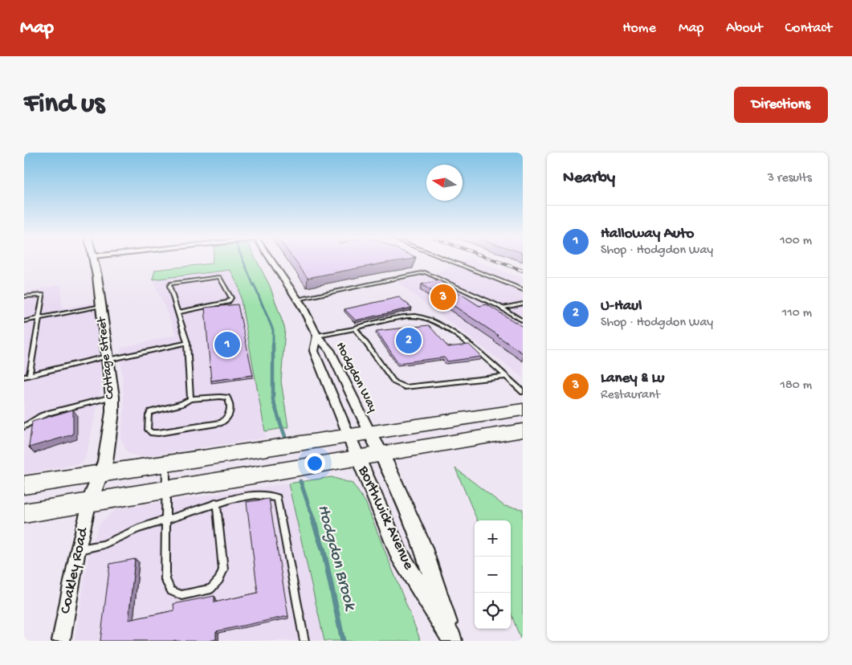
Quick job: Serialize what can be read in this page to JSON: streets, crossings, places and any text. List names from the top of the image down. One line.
{"streets":{"street":["Cottage Street","Hodgdon Way","Borthwick Avenue","Coakley Road"]},"crossings":[["Cottage Street","Coakley Road"],["Hodgdon Way","Borthwick Avenue"]],"water":["Hodgdon Brook"],"north":"left","page":{"header":"Map","nav":["Home","Map","About","Contact"],"buttons":"Directions","title":"Find us","heading":["Nearby","3 results"],"list":[{"mark":"1","name":"Halloway Auto","note":"Shop · Hodgdon Way","value":"100 m"},{"mark":"2","name":"U-Haul","note":"Shop · Hodgdon Way","value":"110 m"},{"mark":"3","name":"Laney & Lu","note":"Restaurant","value":"180 m"}],"pins":["3","2","1"],"map_buttons":["+","−"]}}
